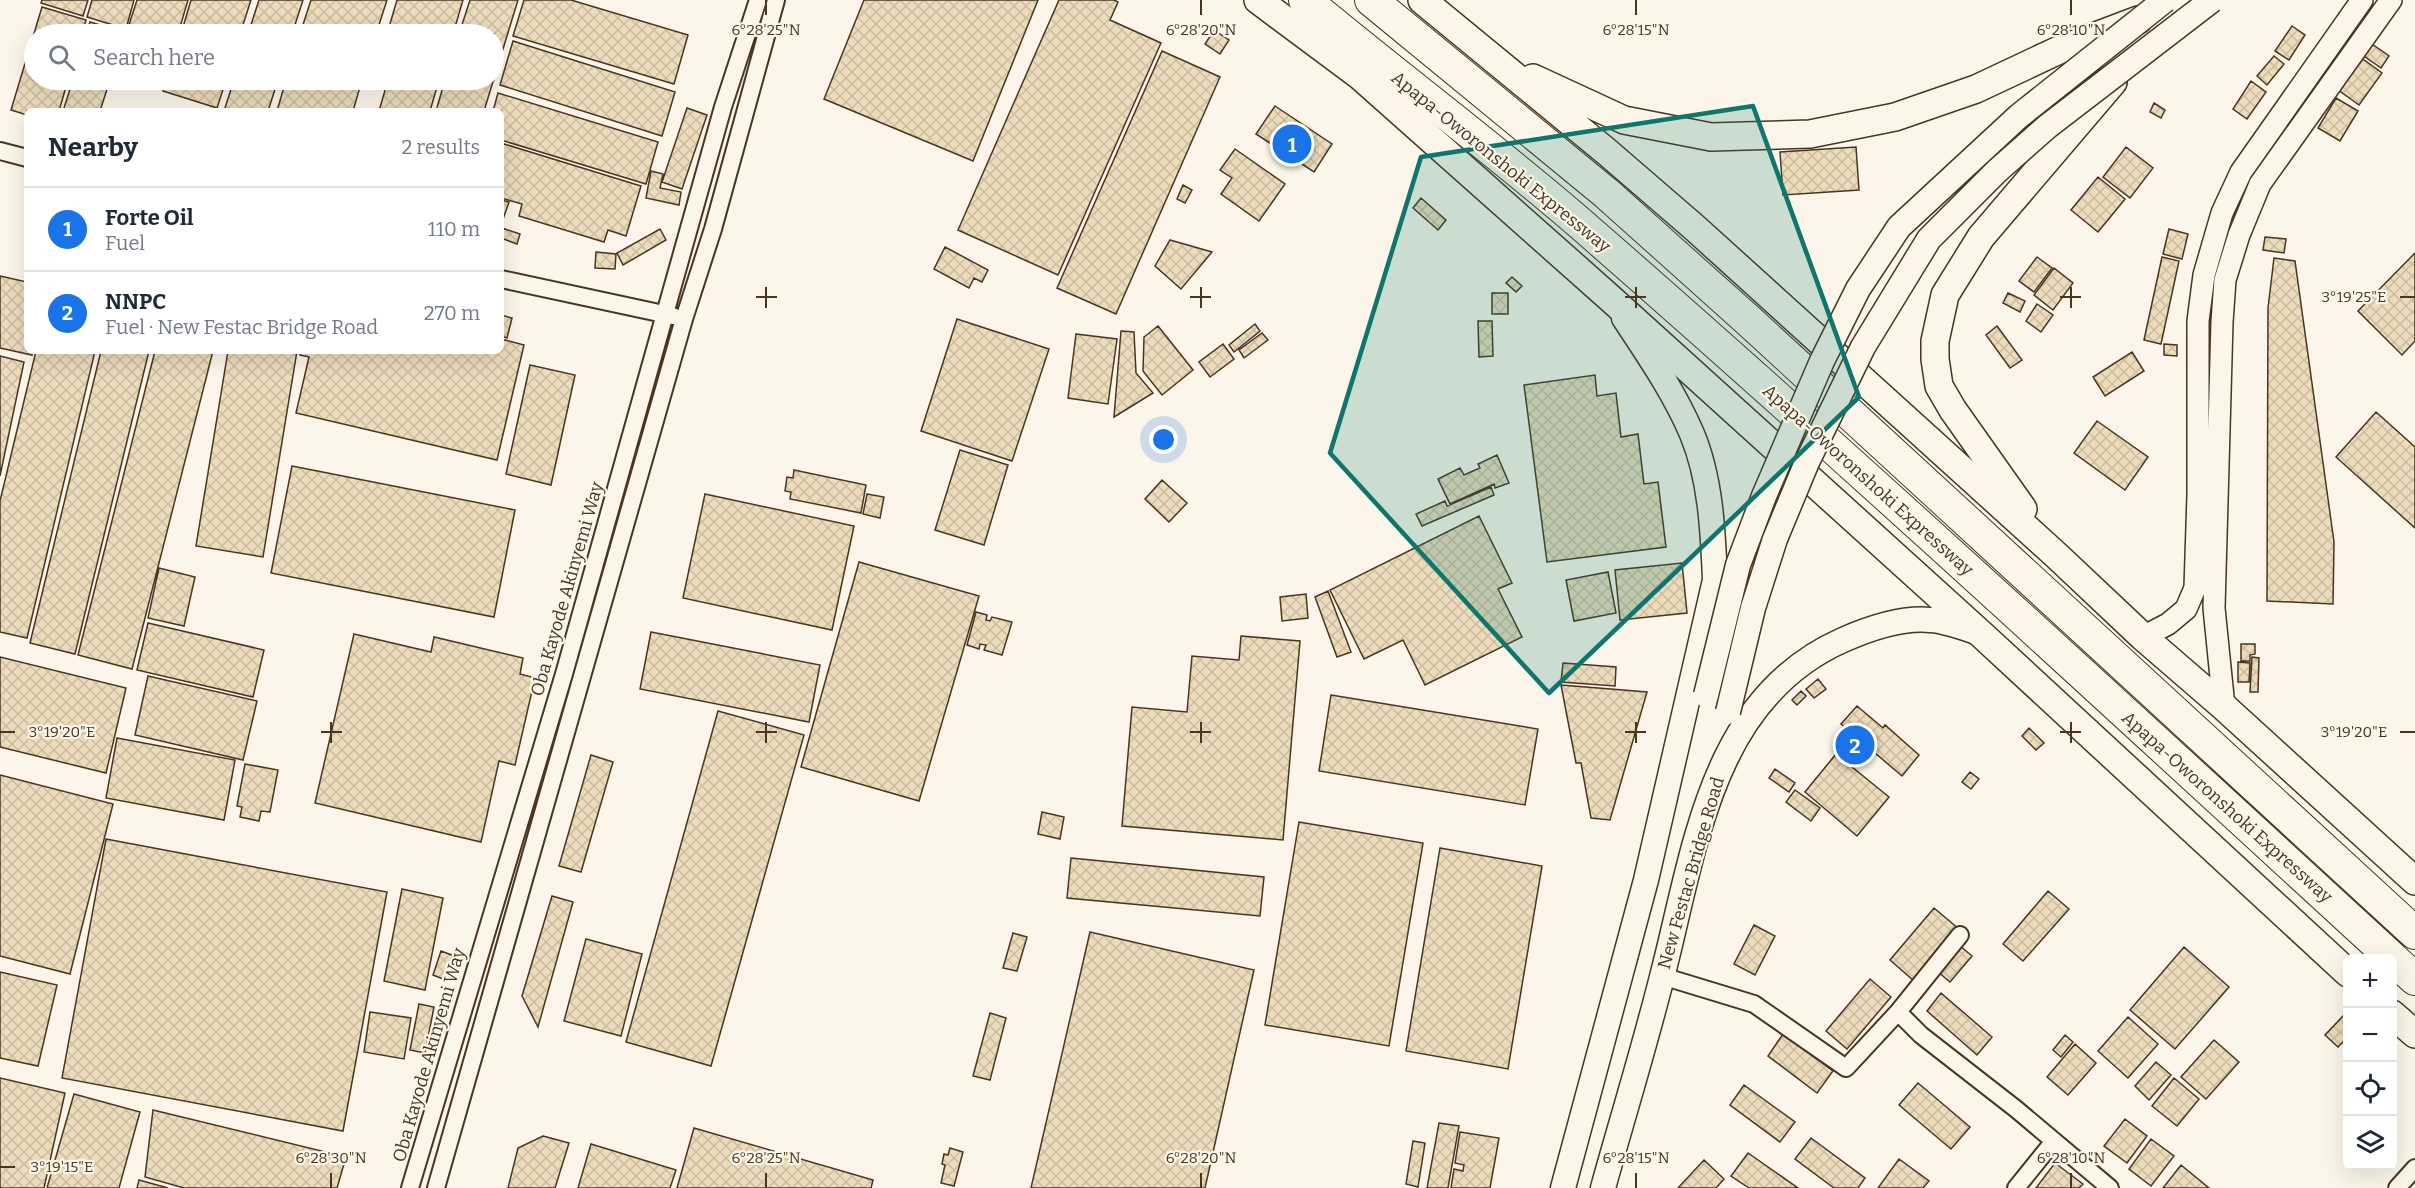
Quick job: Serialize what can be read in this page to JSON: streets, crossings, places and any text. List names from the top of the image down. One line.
{"streets":{"highway":["Apapa-Oworonshoki Expressway"],"main road":["New Festac Bridge Road"],"street":["Oba Kayode Akinyemi Way"]},"crossings":[["Apapa-Oworonshoki Expressway","New Festac Bridge Road"]],"page":{"search":"Search here","heading":["Nearby","2 results"],"pins":["1","2"],"list":[{"mark":"1","name":"Forte Oil","note":"Fuel","value":"110 m"},{"mark":"2","name":"NNPC","note":"Fuel · New Festac Bridge Road","value":"270 m"}],"map_buttons":["+","−"]},"coordinates":["6°28'25\"N","6°28'20\"N","6°28'15\"N","6°28'10\"N","3°19'25\"E","3°19'20\"E","6°28'30\"N","3°19'15\"E"]}
